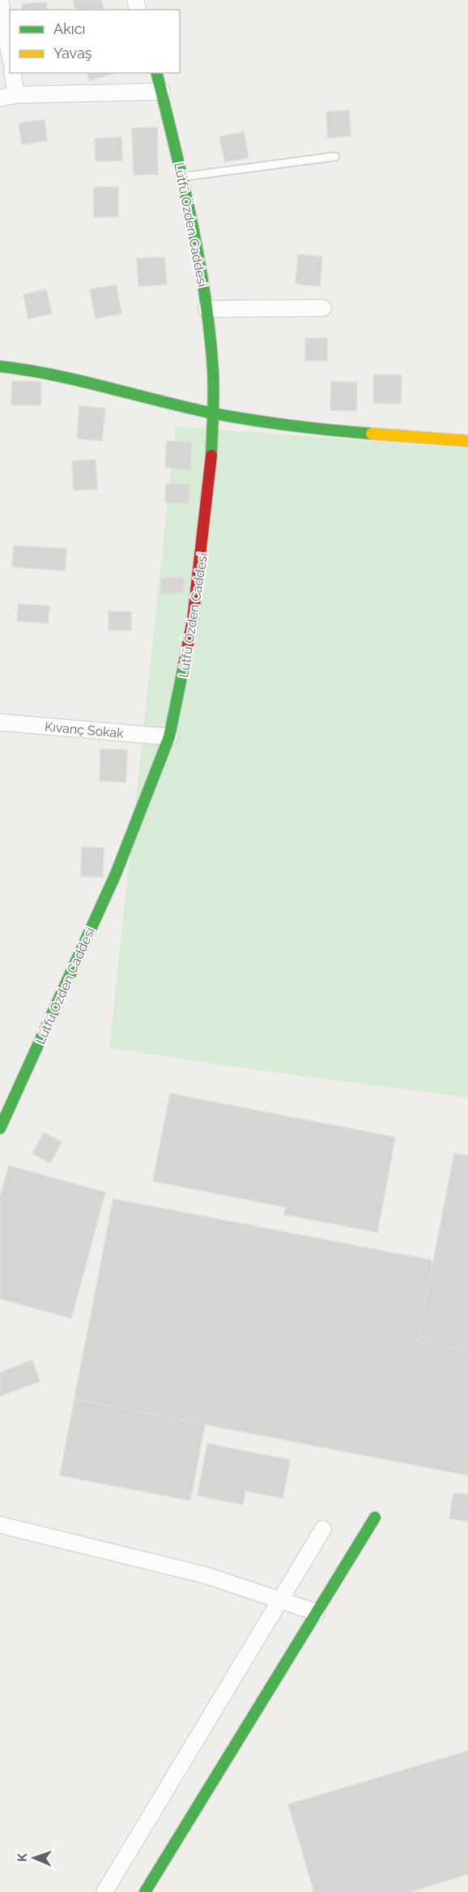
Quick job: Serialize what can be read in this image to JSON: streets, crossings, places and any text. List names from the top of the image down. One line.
{"streets":{"street":["Lütfü Özden Caddesi","Kıvanç Sokak"]},"crossings":[["Lütfü Özden Caddesi","Kıvanç Sokak"]],"legend":["Akıcı","Yavaş"],"north":"left"}
